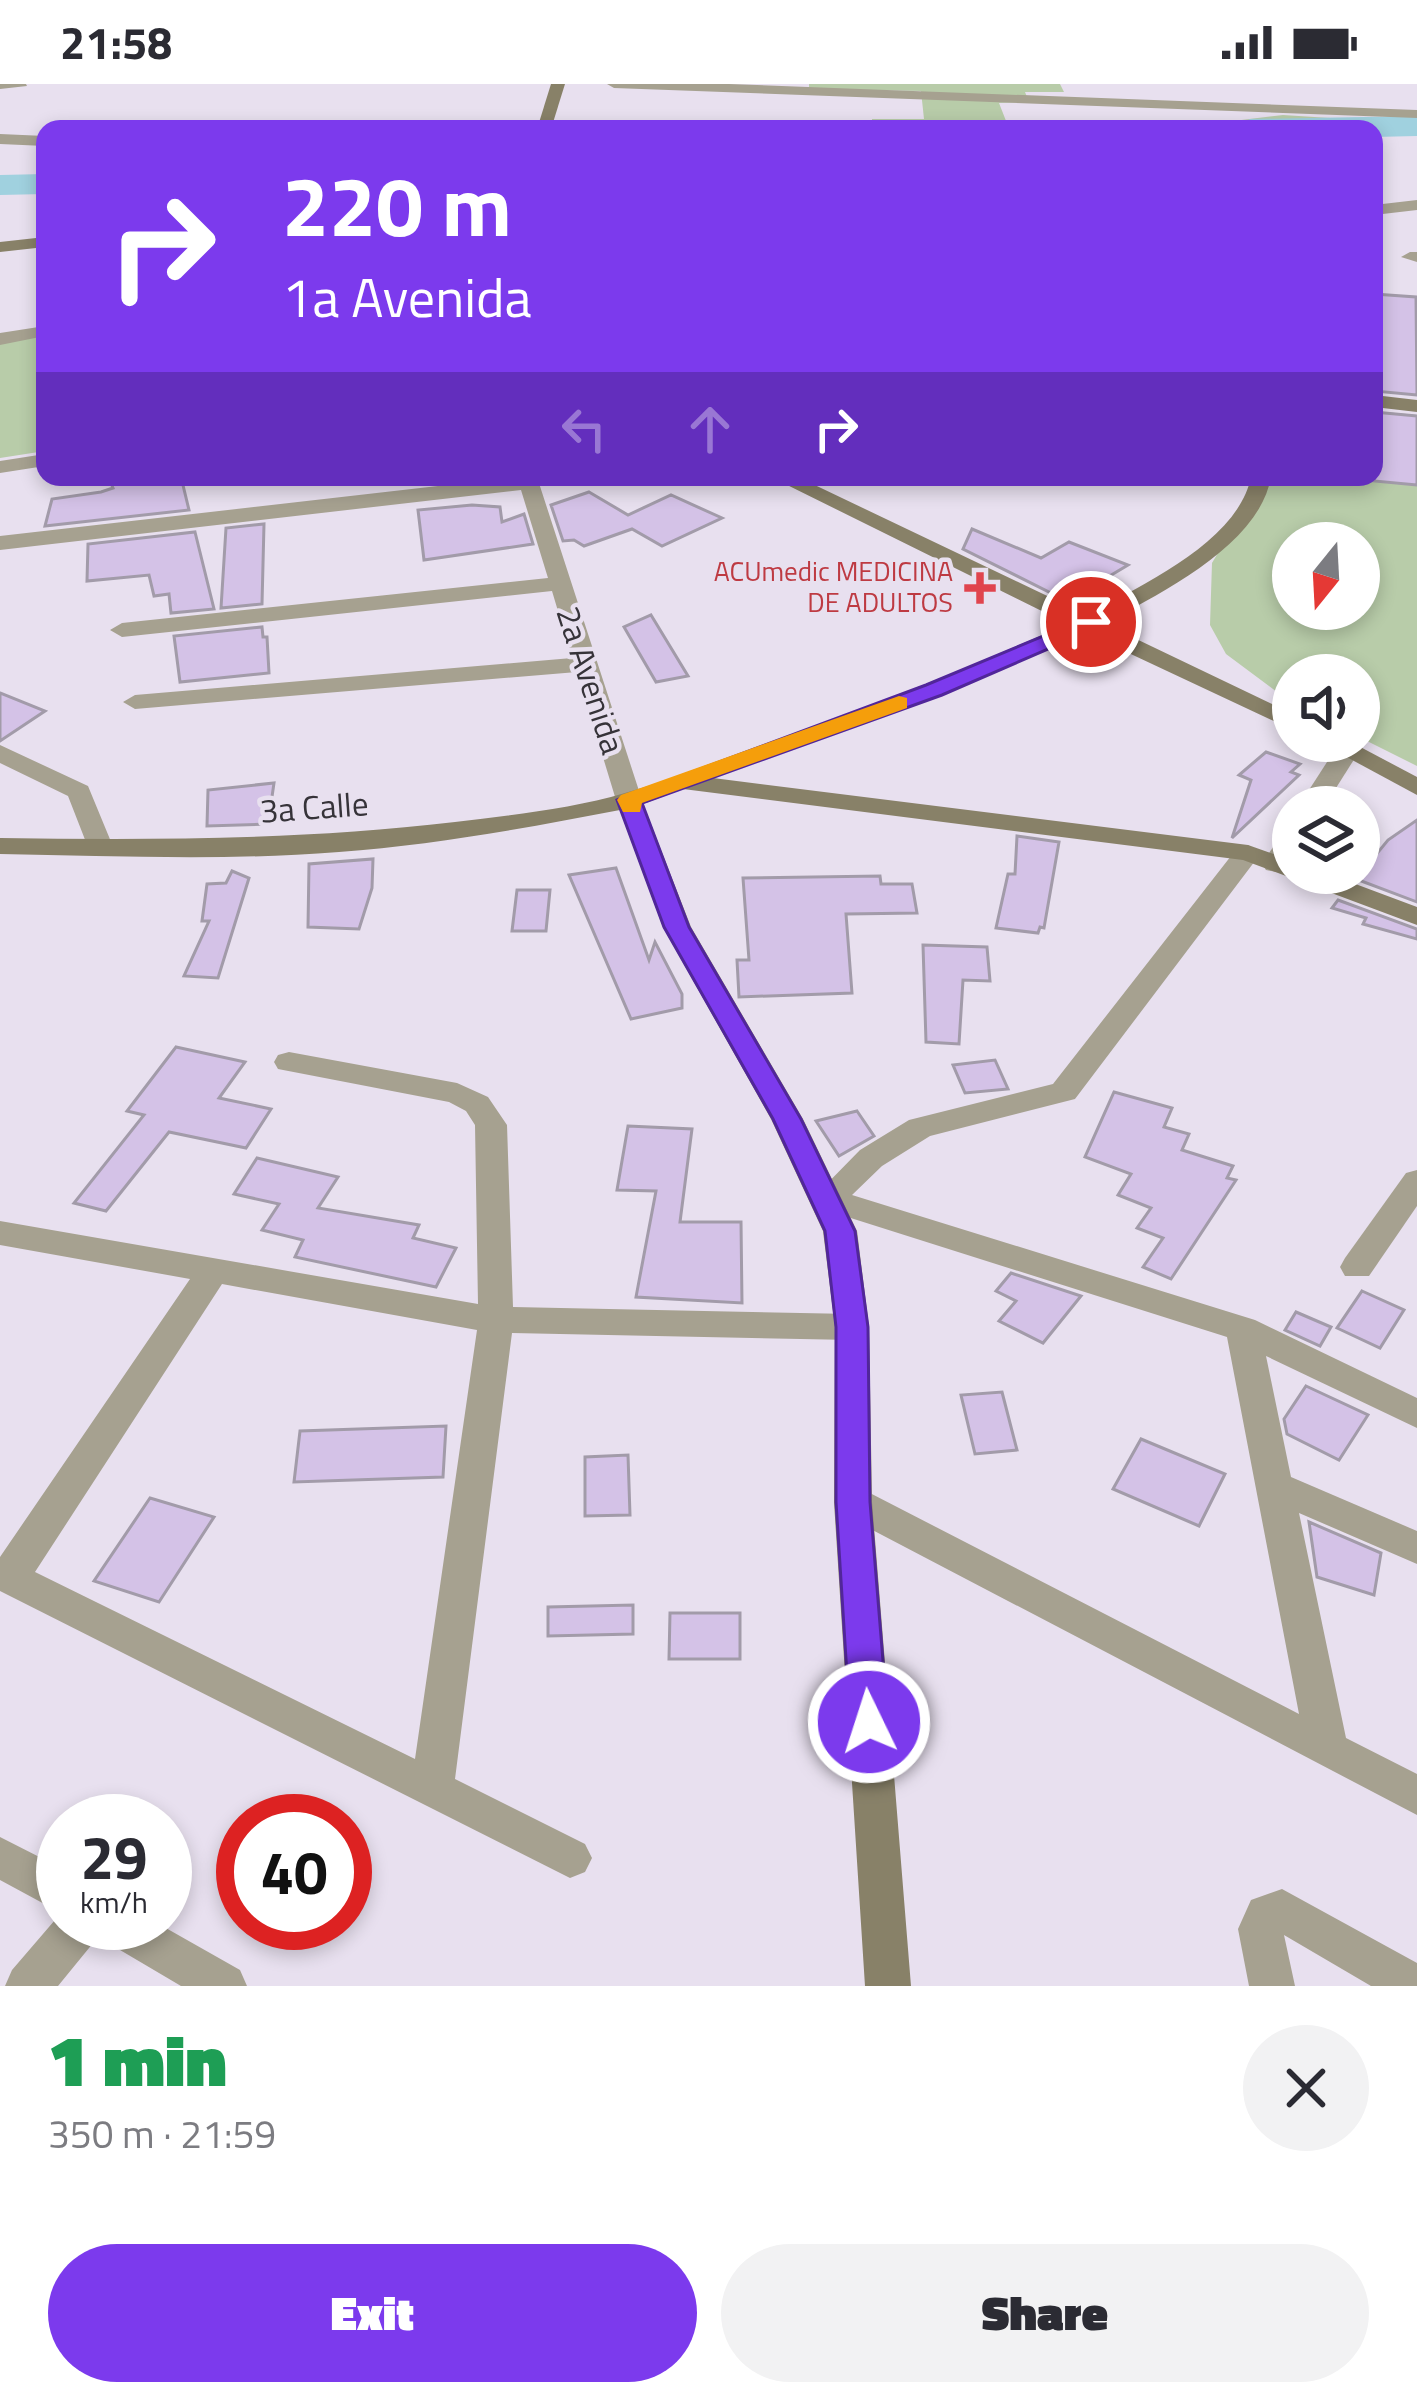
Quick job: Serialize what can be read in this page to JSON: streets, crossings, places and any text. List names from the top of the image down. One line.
{"streets":{"street":["2a Avenida","3a Calle"]},"crossings":[["2a Avenida","3a Calle"]],"places":{"health":["ACUmedic MEDICINA DE ADULTOS"]},"north":"bottom","page":{"status":"21:58","turn":["220 m","1a Avenida"],"speed":"29 km/h","limit":"40","heading":["1 min","350 m · 21:59"],"buttons":["Exit","Share"]}}
